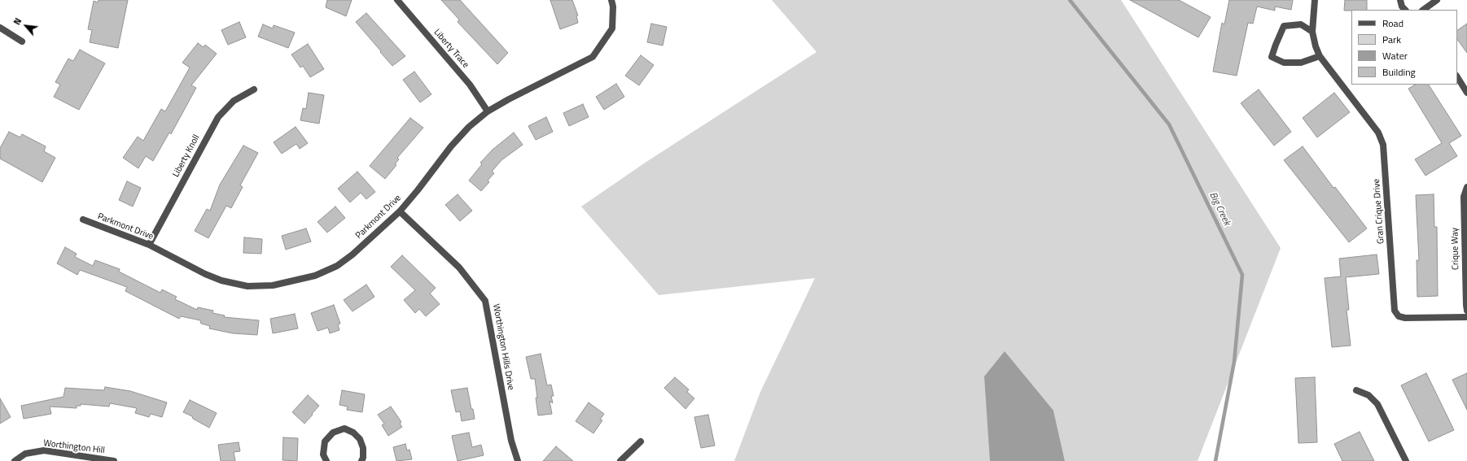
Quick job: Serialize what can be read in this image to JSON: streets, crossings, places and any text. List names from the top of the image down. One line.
{"streets":{"street":["Liberty Trace","Liberty Knoll","Gran Crique Drive","Parkmont Drive","Crique Way","Worthington Hills Drive","Worthington Hill"]},"crossings":[["Liberty Trace","Parkmont Drive"],["Liberty Knoll","Parkmont Drive"],["Parkmont Drive","Worthington Hills Drive"]],"water":["Big Creek"],"legend":["Road","Park","Water","Building"],"north":"top left"}
